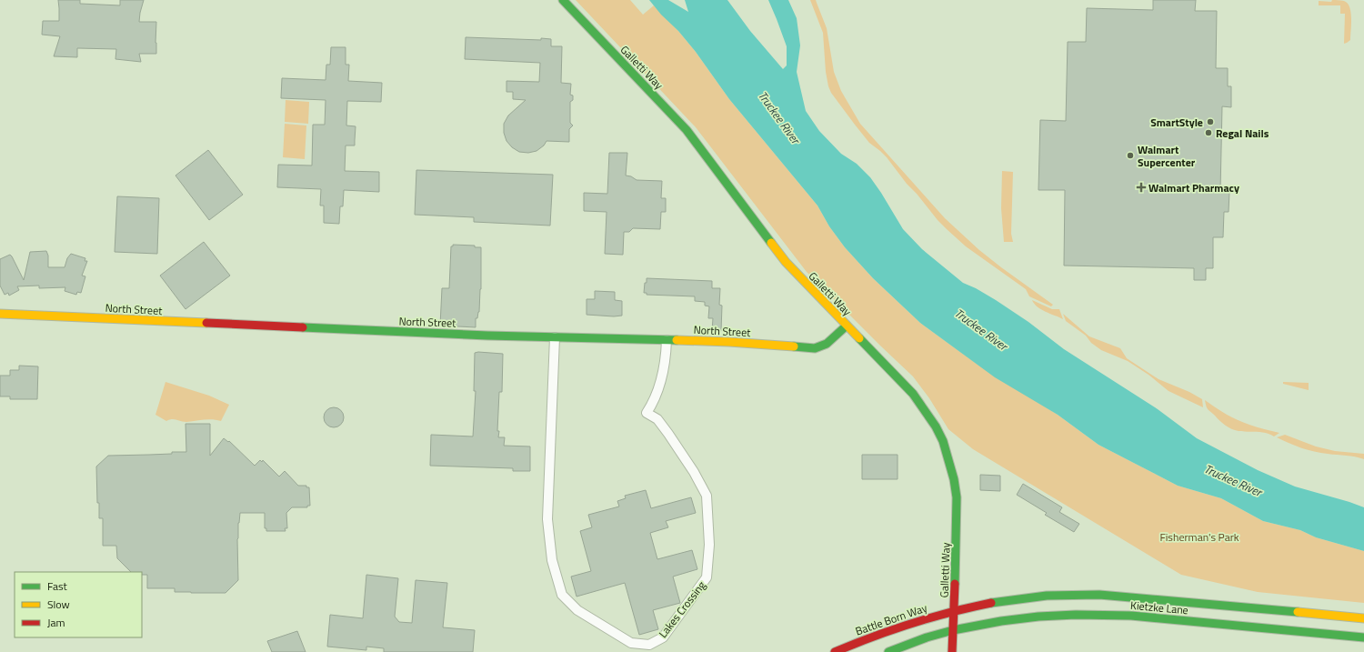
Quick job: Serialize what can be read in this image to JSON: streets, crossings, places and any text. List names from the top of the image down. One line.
{"streets":{"street":["Galletti Way","North Street","Kietzke Lane","Lakes Crossing","Battle Born Way"]},"crossings":[["Galletti Way","North Street"],["Galletti Way","Kietzke Lane"],["Galletti Way","Battle Born Way"],["North Street","Lakes Crossing"],["Kietzke Lane","Battle Born Way"]],"water":["Truckee River"],"parks":["Fisherman's Park"],"places":{"other":["SmartStyle","Regal Nails","Walmart Supercenter"],"health":["Walmart Pharmacy"]},"legend":["Fast","Slow","Jam"]}
